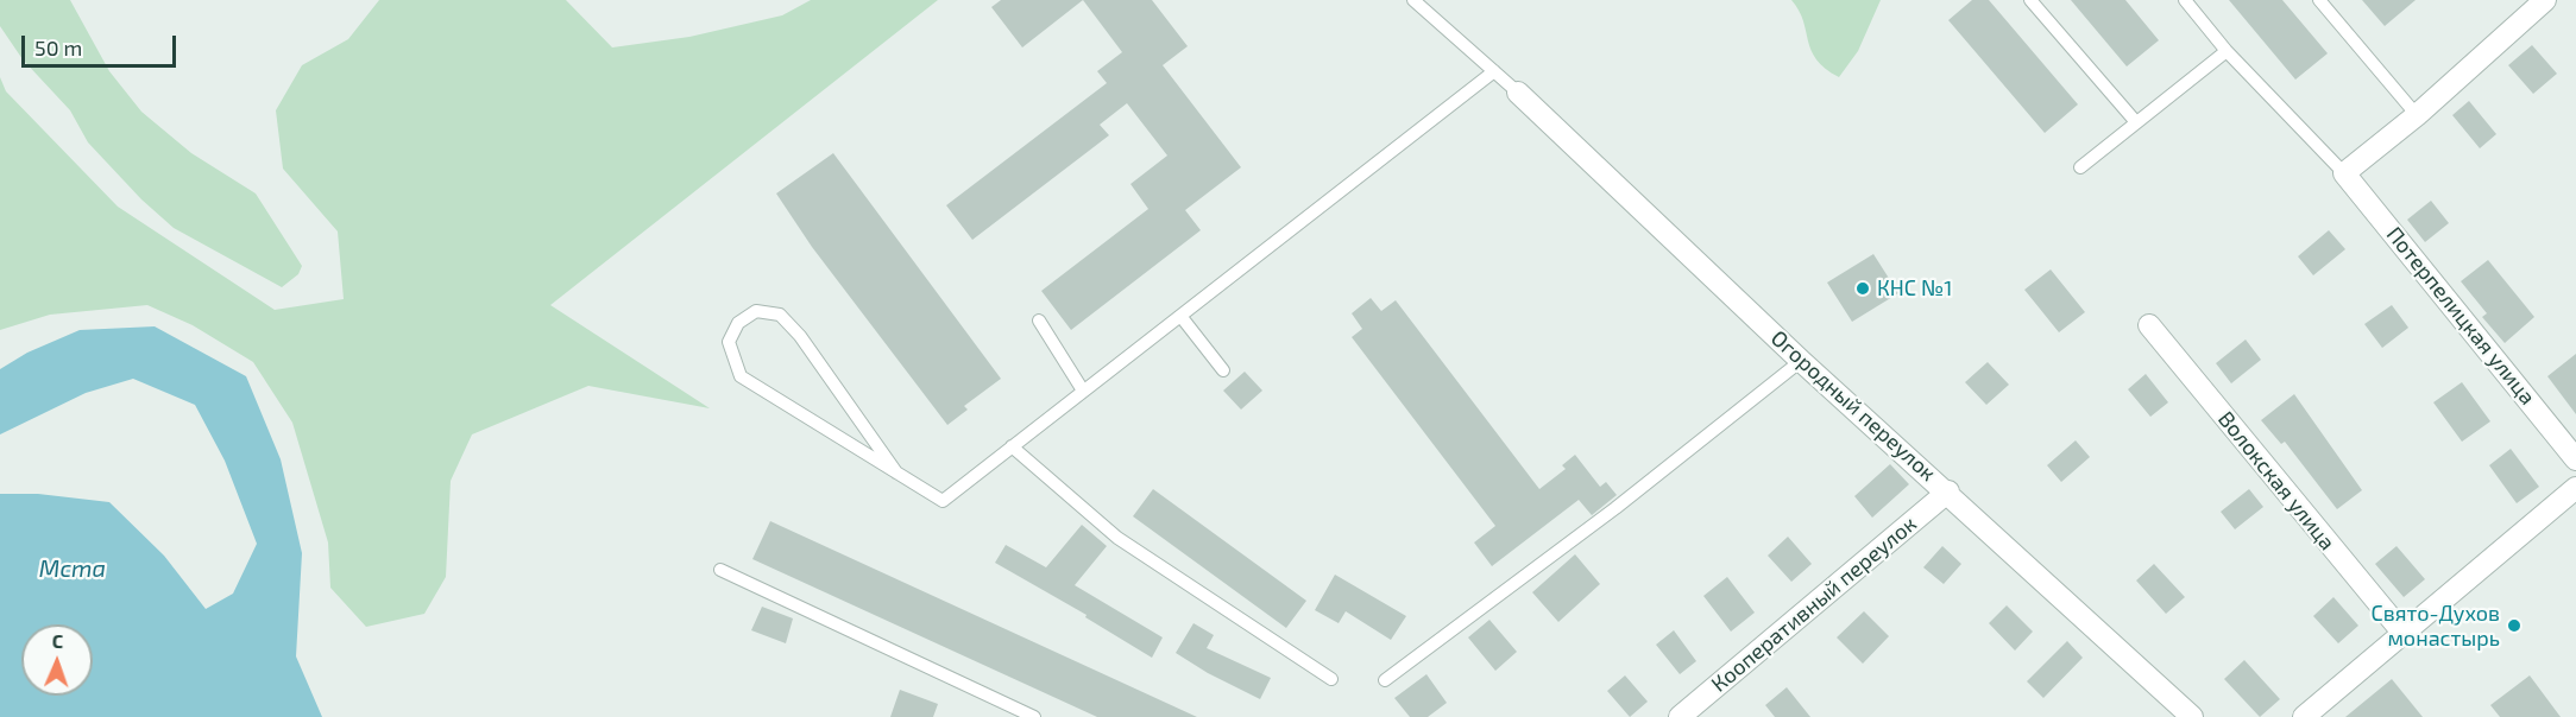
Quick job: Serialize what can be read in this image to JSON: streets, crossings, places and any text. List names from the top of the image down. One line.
{"streets":{"street":["Потерпелицкая улица","Огородный переулок","Волокская улица","Кооперативный переулок"]},"crossings":[["Огородный переулок","Кооперативный переулок"]],"water":["Мста"],"places":["КНС №1","Свято-Духов монастырь"],"scale_bar":"50 m","north":"top"}
